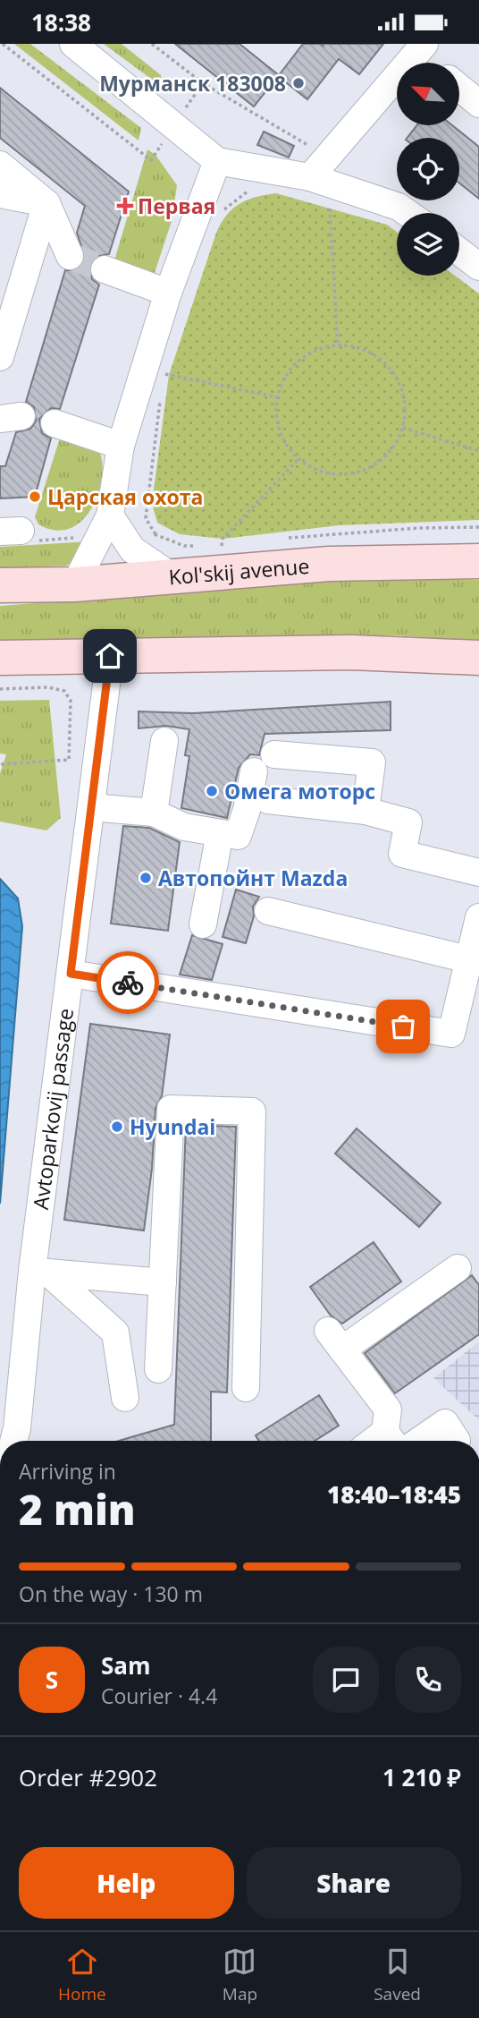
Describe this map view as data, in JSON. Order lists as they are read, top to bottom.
{
  "streets": {
    "main road": ["Kol'skij avenue"],
    "street": ["Avtoparkovij passage"]
  },
  "places": {
    "other": [
      "Мурманск 183008",
      "Царская охота",
      "Омега моторс",
      "Автопойнт Mazda",
      "Hyundai"
    ],
    "health": ["Первая"]
  },
  "north": "top left",
  "page": {
    "status": "18:38",
    "heading": ["2 min", "Arriving in", "18:40–18:45"],
    "panel": [
      "Sam",
      "Courier · 4.4",
      "Order #2902",
      "1 210 ₽"
    ],
    "bar": "On the way · 130 m",
    "round": "S",
    "buttons": ["Help", "Share"],
    "tabs": ["Home", "Map", "Saved"]
  }
}
